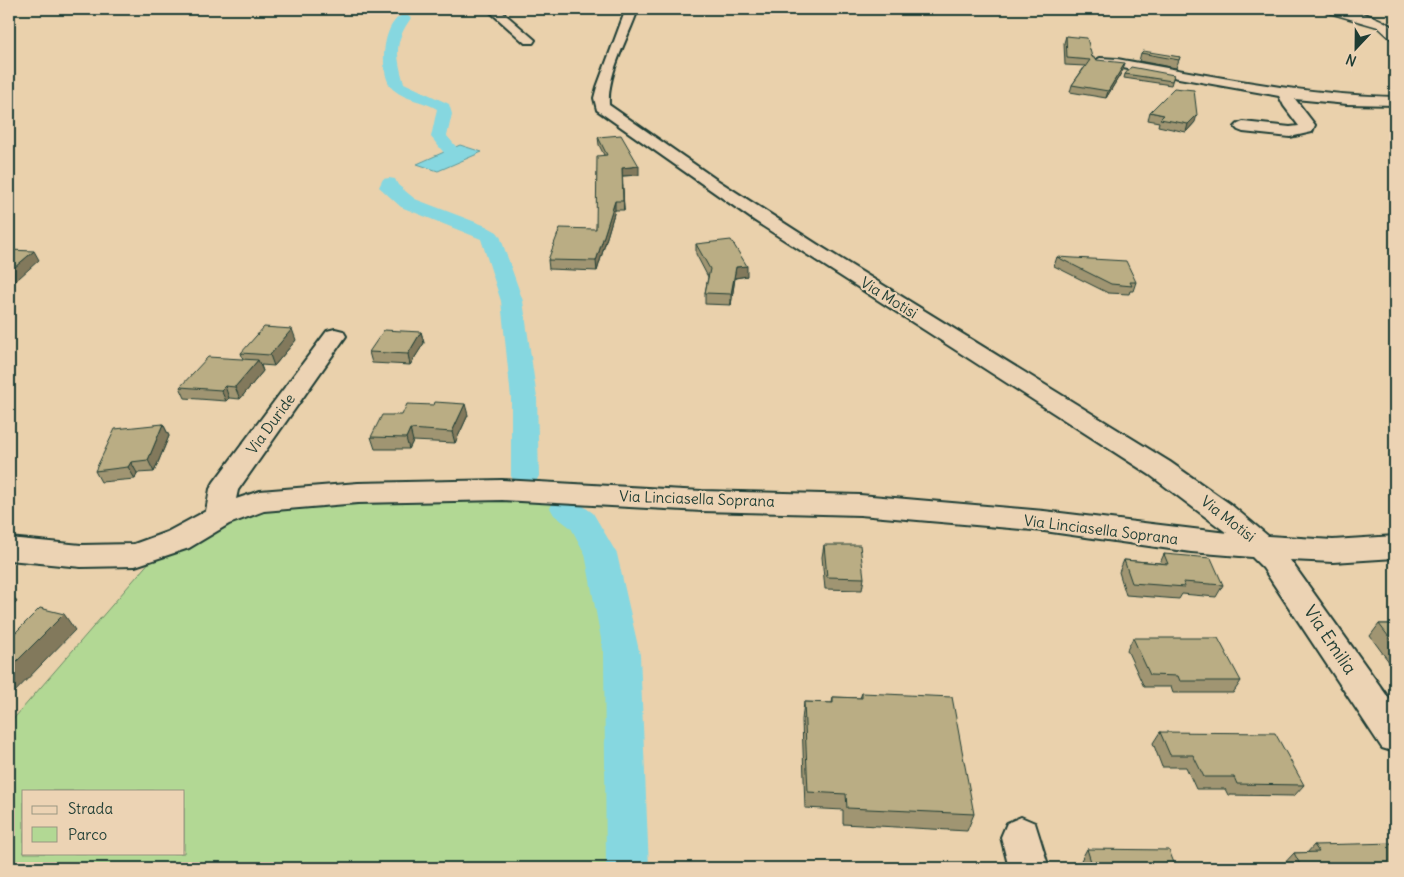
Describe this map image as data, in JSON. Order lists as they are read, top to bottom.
{
  "streets": {
    "street": [
      "Via Motisi",
      "Via Duride",
      "Via Linciasella Soprana",
      "Via Emilia"
    ]
  },
  "crossings": [
    ["Via Motisi", "Via Linciasella Soprana"],
    ["Via Motisi", "Via Emilia"],
    ["Via Duride", "Via Linciasella Soprana"],
    ["Via Linciasella Soprana", "Via Emilia"]
  ],
  "legend": ["Strada", "Parco"],
  "north": "bottom"
}
